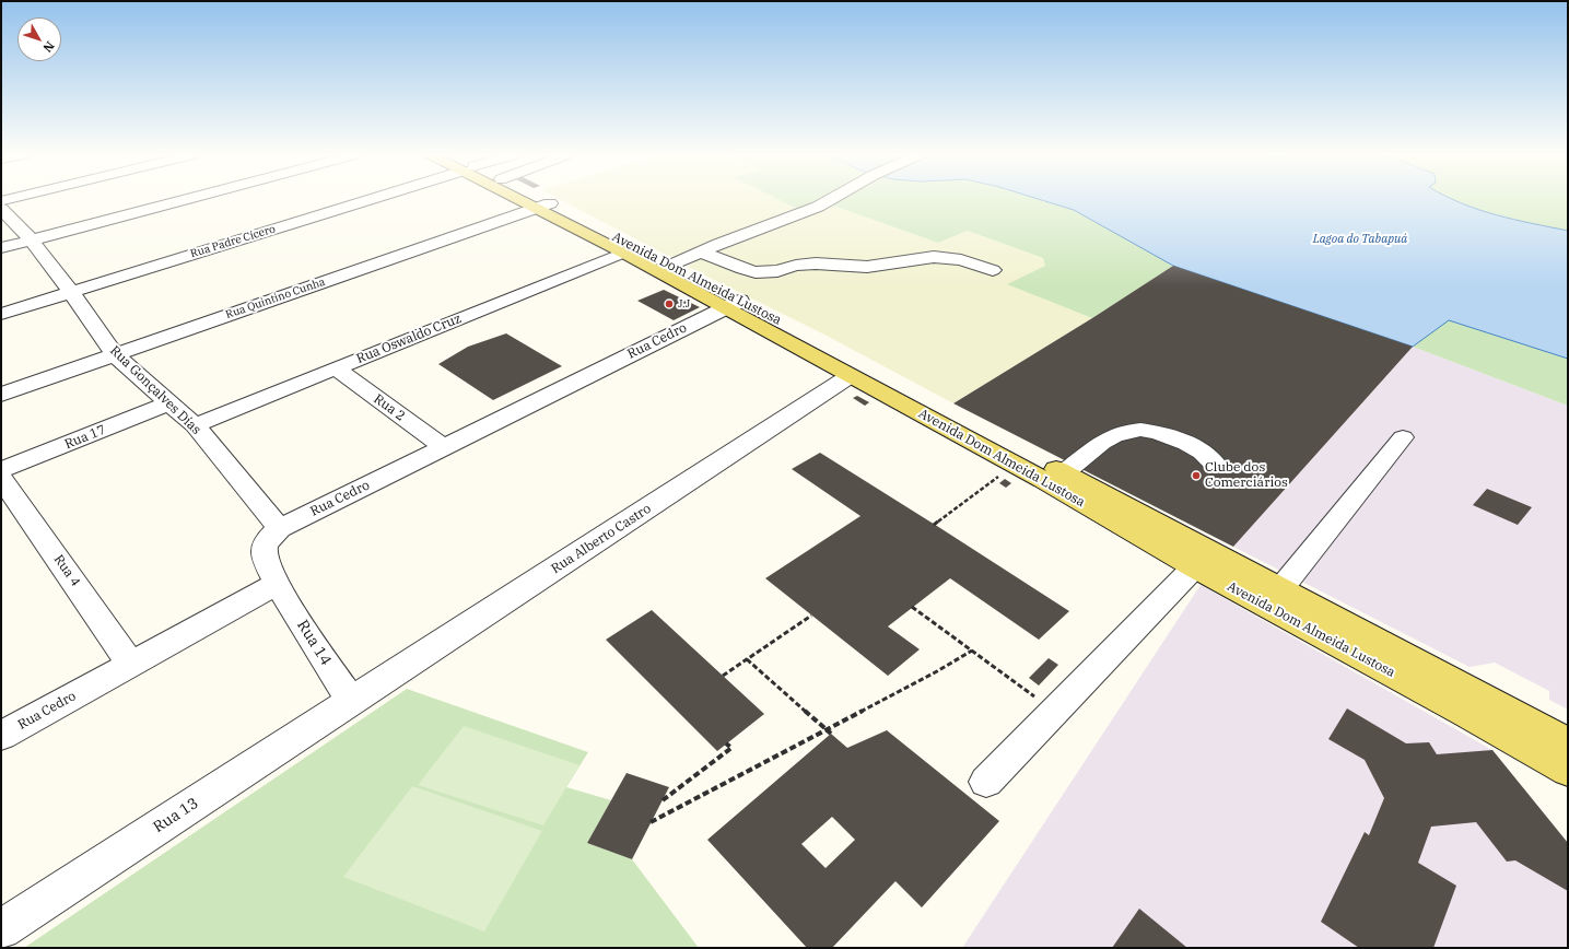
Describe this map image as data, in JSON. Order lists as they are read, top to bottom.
{
  "streets": {
    "main road": ["Avenida Dom Almeida Lustosa"],
    "street": [
      "Rua Padre Cícero",
      "Rua Quintino Cunha",
      "Rua Oswaldo Cruz",
      "Rua Cedro",
      "Rua Gonçalves Días",
      "Rua 2",
      "Rua 17",
      "Rua Alberto Castro",
      "Rua 4",
      "Rua 14",
      "Rua 13"
    ]
  },
  "crossings": [
    ["Rua Padre Cícero", "Rua Gonçalves Días"],
    ["Avenida Dom Almeida Lustosa", "Rua Quintino Cunha"],
    ["Avenida Dom Almeida Lustosa", "Rua Oswaldo Cruz"],
    ["Avenida Dom Almeida Lustosa", "Rua Cedro"],
    ["Avenida Dom Almeida Lustosa", "Rua Alberto Castro"],
    ["Rua Quintino Cunha", "Rua Gonçalves Días"],
    ["Rua Oswaldo Cruz", "Rua Gonçalves Días"],
    ["Rua Oswaldo Cruz", "Rua 2"],
    ["Rua Cedro", "Rua Gonçalves Días"],
    ["Rua Cedro", "Rua 2"],
    ["Rua Cedro", "Rua 4"],
    ["Rua Cedro", "Rua 14"],
    ["Rua Gonçalves Días", "Rua 17"],
    ["Rua Alberto Castro", "Rua 14"],
    ["Rua Alberto Castro", "Rua 13"],
    ["Rua 14", "Rua 13"]
  ],
  "water": ["Lagoa do Tabapuá"],
  "places": ["J.J", "Clube dos Comerciários"],
  "north": "bottom right"
}
